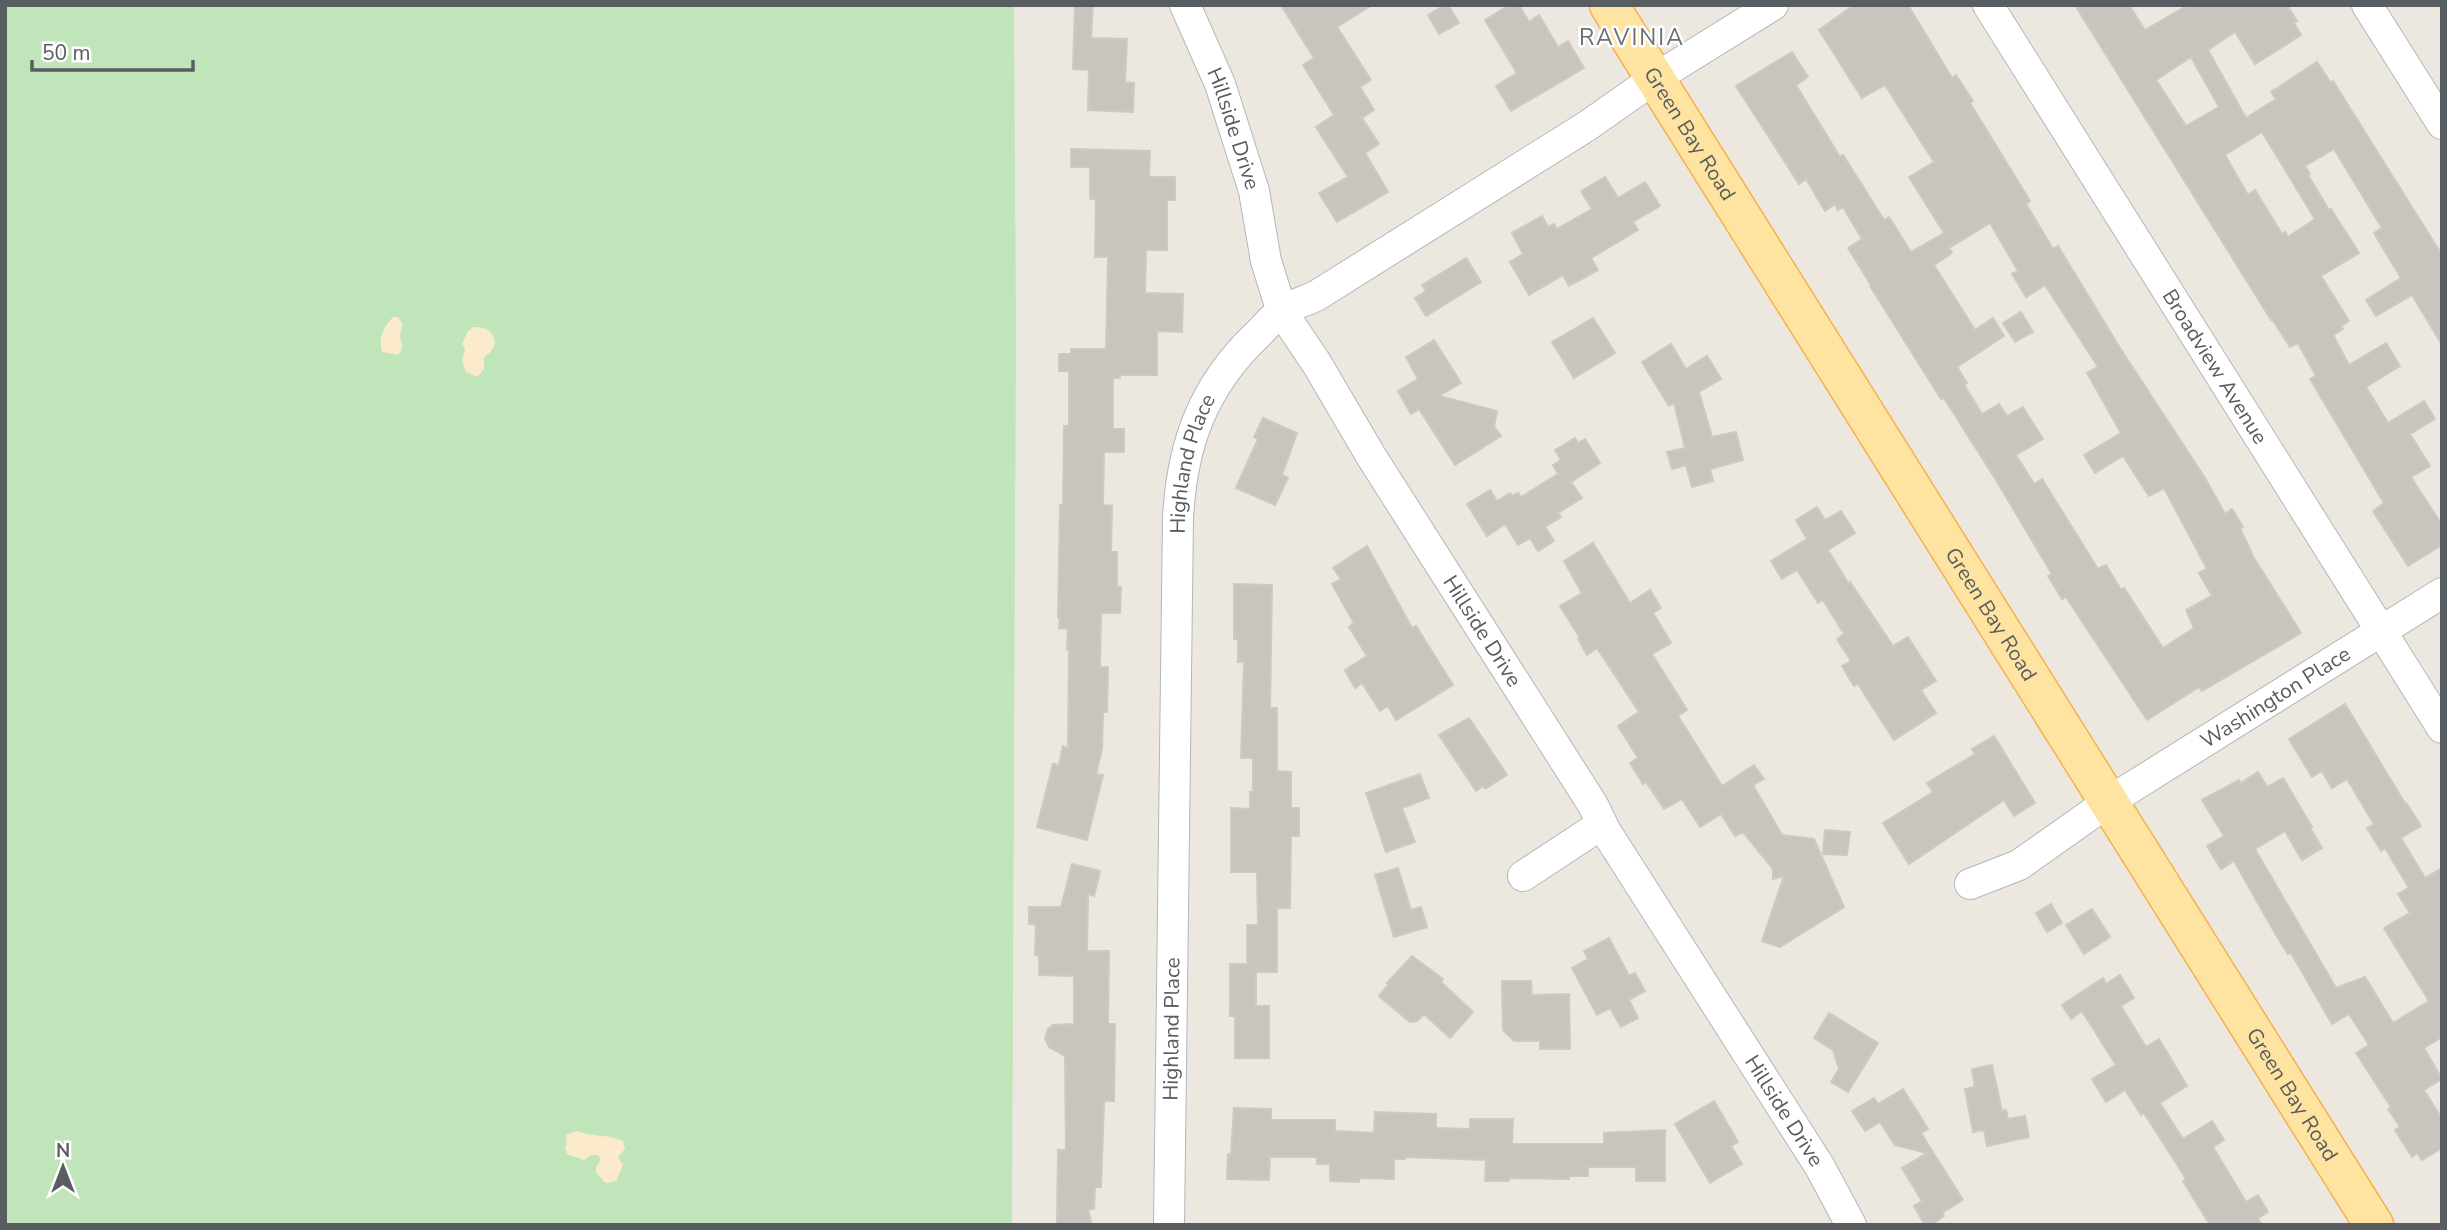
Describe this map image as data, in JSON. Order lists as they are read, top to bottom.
{
  "streets": {
    "main road": ["Green Bay Road"],
    "street": [
      "Hillside Drive",
      "Broadview Avenue",
      "Highland Place",
      "Washington Place"
    ]
  },
  "crossings": [
    ["Hillside Drive", "Highland Place"],
    ["Green Bay Road", "Highland Place"],
    ["Green Bay Road", "Washington Place"],
    ["Broadview Avenue", "Washington Place"]
  ],
  "districts": ["RAVINIA"],
  "scale_bar": "50 m",
  "north": "top"
}
